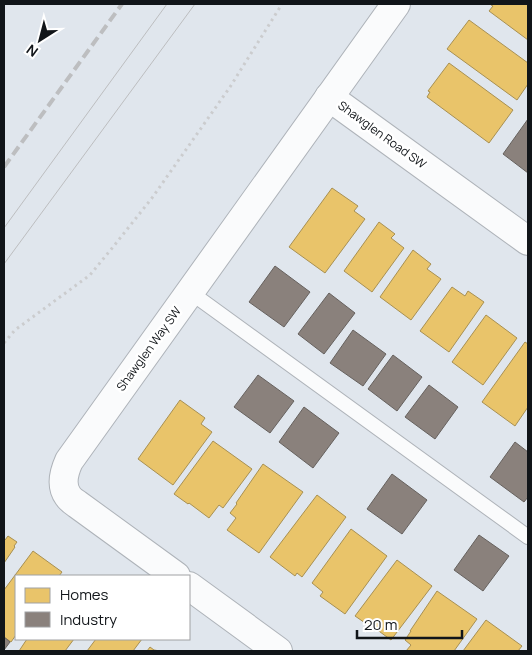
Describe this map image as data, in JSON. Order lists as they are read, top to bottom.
{
  "streets": {
    "street": ["Shawglen Road SW", "Shawglen Way SW"]
  },
  "crossings": [
    ["Shawglen Road SW", "Shawglen Way SW"]
  ],
  "legend": ["Homes", "Industry"],
  "scale_bar": "20 m",
  "north": "bottom left"
}
